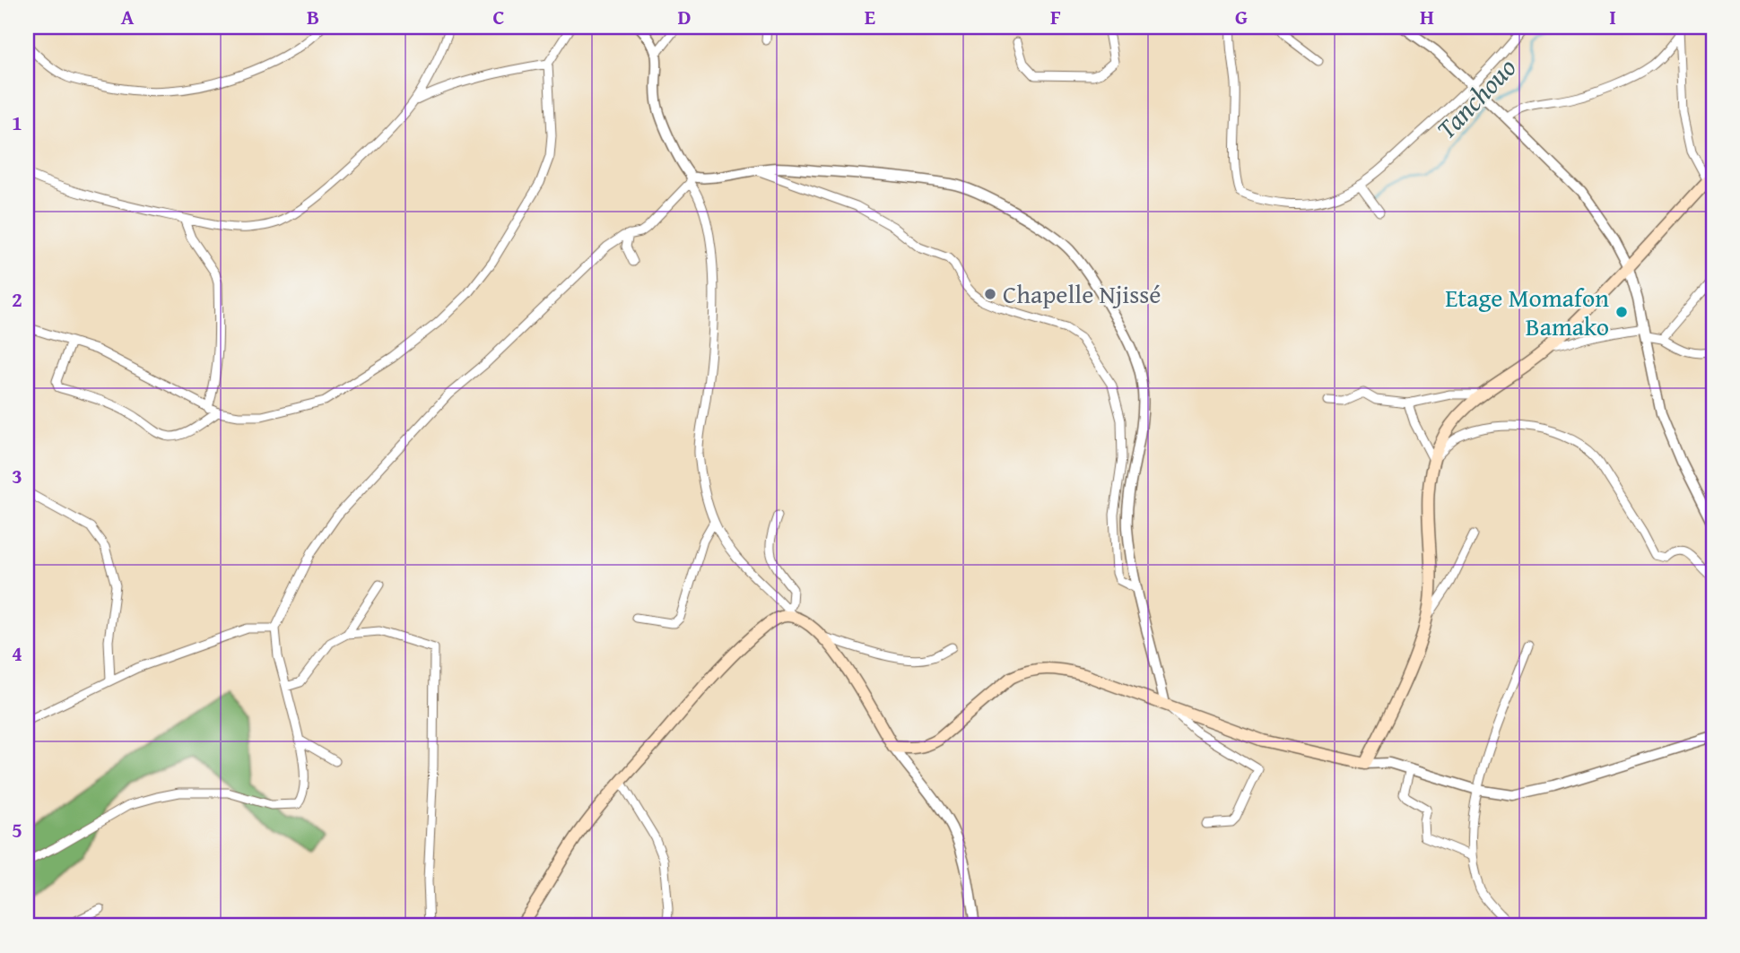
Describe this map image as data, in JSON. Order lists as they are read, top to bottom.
{
  "water": ["Tanchouo"],
  "places": ["Chapelle Njissé", "Etage Momafon Bamako"],
  "grid": {
    "columns": [
      "A",
      "B",
      "C",
      "D",
      "E",
      "F",
      "G",
      "H",
      "I"
    ],
    "rows": [
      "1",
      "2",
      "3",
      "4",
      "5"
    ]
  }
}
